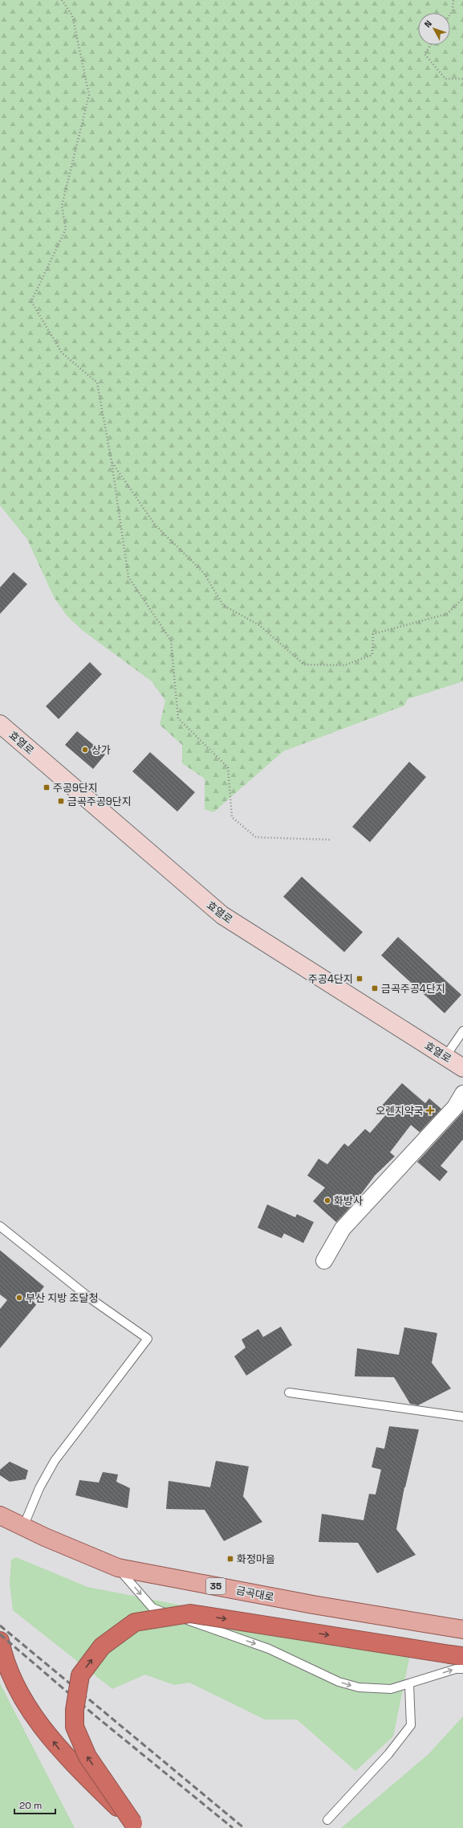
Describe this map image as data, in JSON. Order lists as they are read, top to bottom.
{
  "streets": {
    "main road": ["효열로", "35", "금곡대로"]
  },
  "places": {
    "other": ["상가", "화방사", "부산 지방 조달청"],
    "transit": [
      "주공9단지",
      "금곡주공9단지",
      "주공4단지",
      "금곡주공4단지",
      "화정마을"
    ],
    "health": ["오렌지약국"]
  },
  "scale_bar": "20 m",
  "north": "top left"
}
